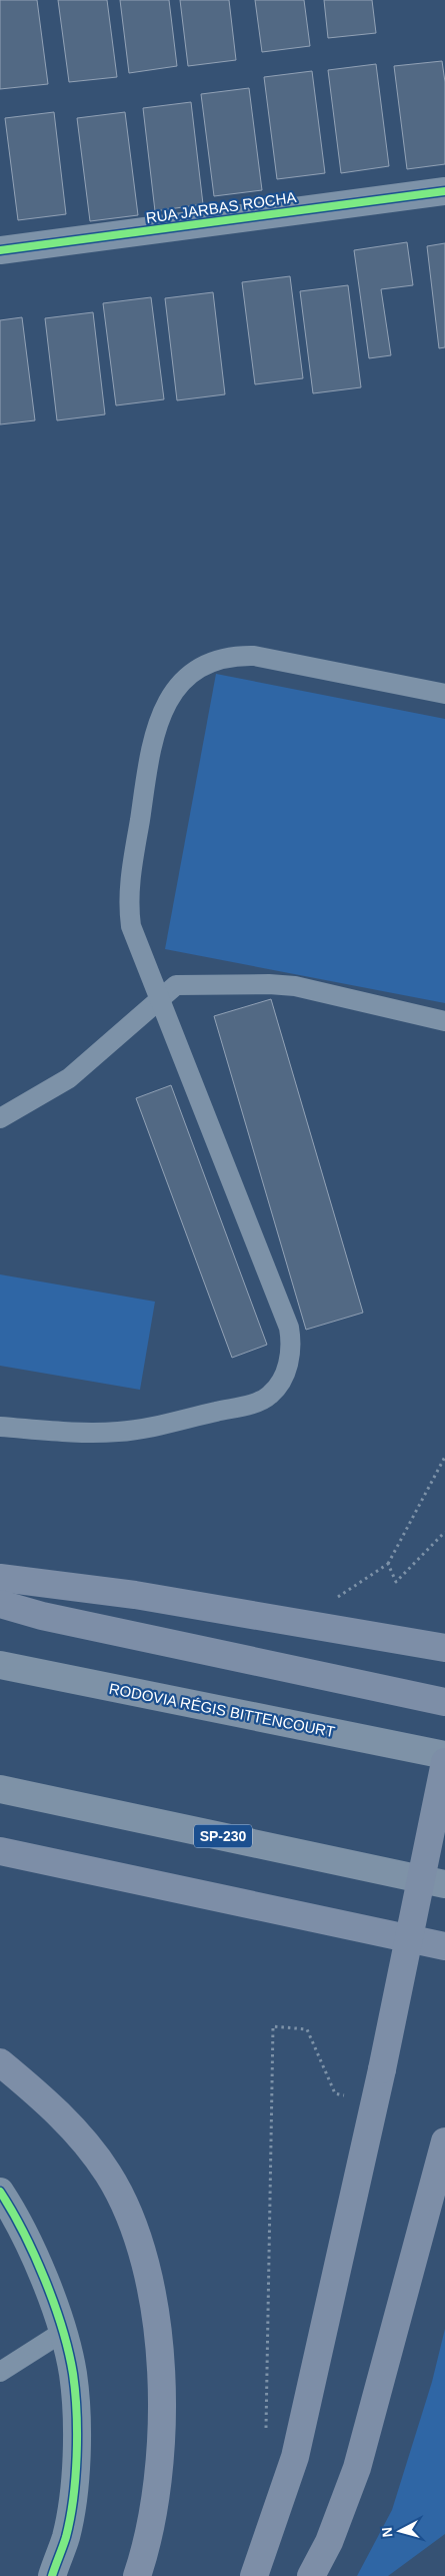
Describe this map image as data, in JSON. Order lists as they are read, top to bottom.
{
  "streets": {
    "highway": ["RODOVIA RÉGIS BITTENCOURT", "SP-230"],
    "street": ["RUA JARBAS ROCHA"]
  },
  "north": "left"
}
